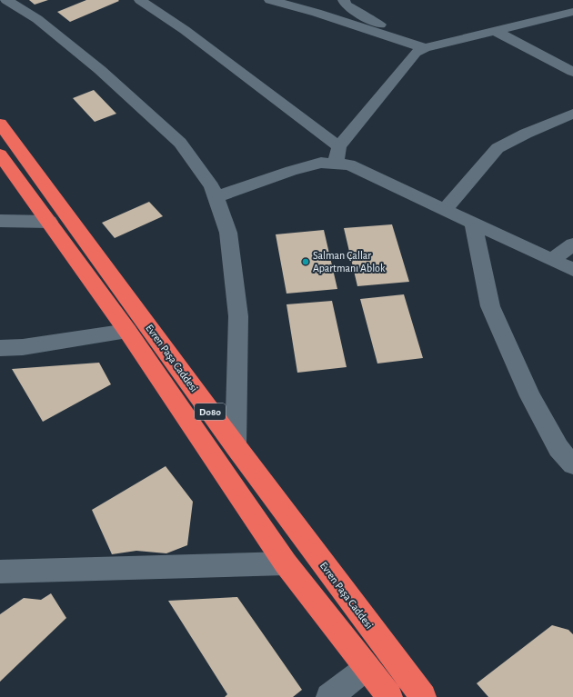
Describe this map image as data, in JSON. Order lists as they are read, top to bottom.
{
  "streets": {
    "highway": ["Evren Paşa Caddesi", "D080"]
  },
  "places": ["Salman Çallar Apartmanı Ablok"]
}
